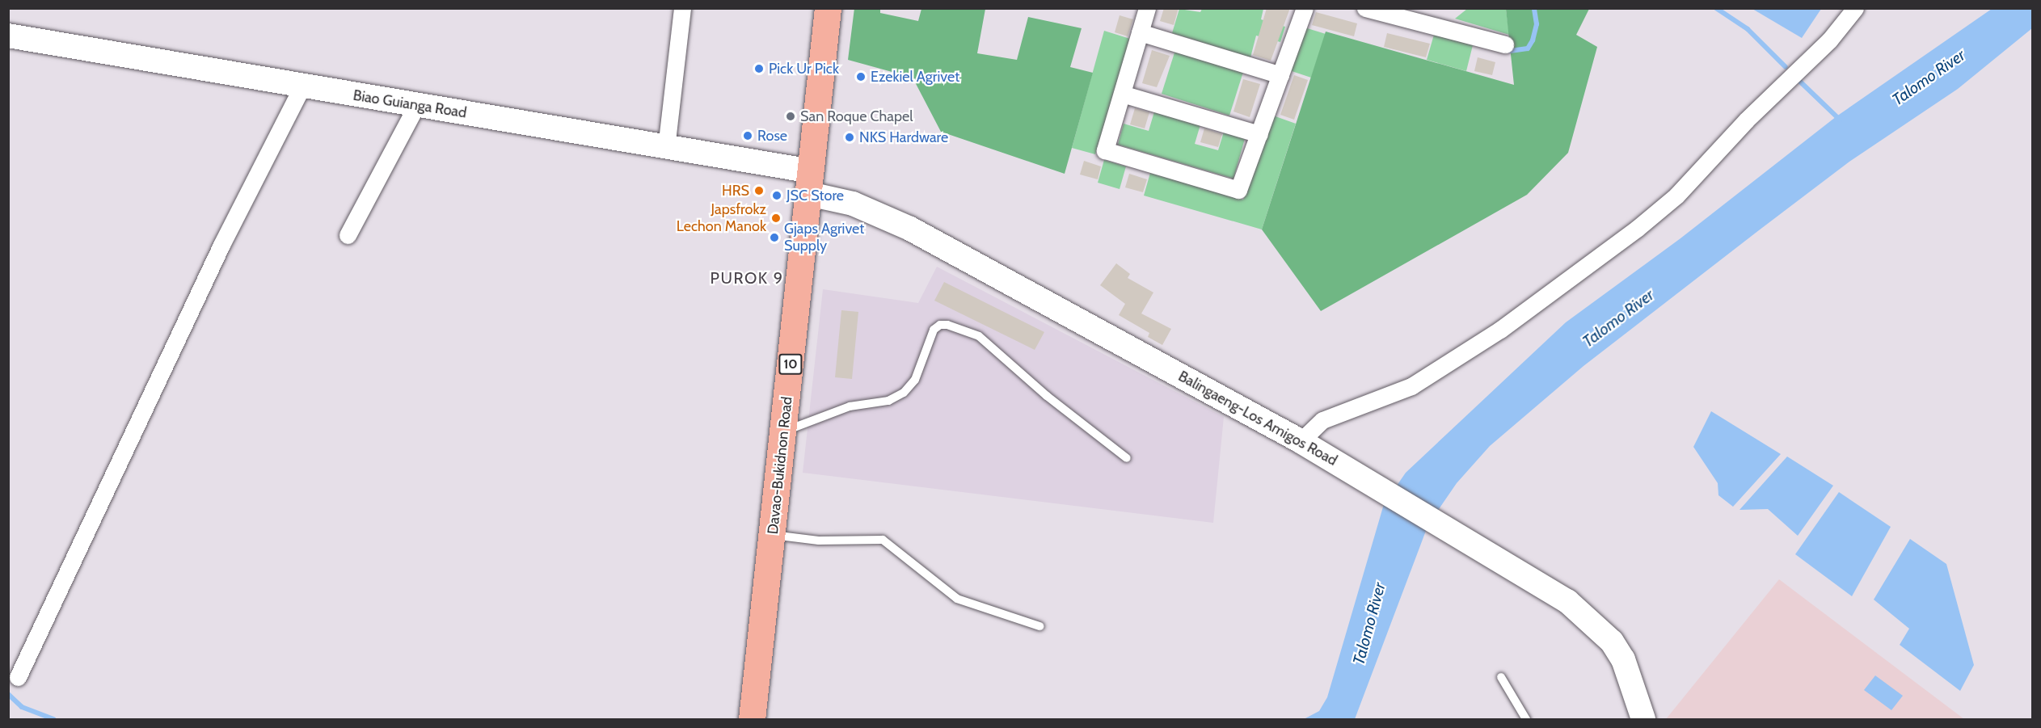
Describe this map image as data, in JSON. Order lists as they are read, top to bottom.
{
  "streets": {
    "highway": ["10", "Davao-Bukidnon Road"],
    "street": ["Biao Guianga Road", "Balingaeng-Los Amigos Road"]
  },
  "crossings": [
    ["Biao Guianga Road", "Balingaeng-Los Amigos Road"],
    ["Biao Guianga Road", "Davao-Bukidnon Road"],
    ["Balingaeng-Los Amigos Road", "Davao-Bukidnon Road"]
  ],
  "districts": ["PUROK 9"],
  "water": ["Talomo River"],
  "places": [
    "Pick Ur Pick",
    "Ezekiel Agrivet",
    "San Roque Chapel",
    "Rose",
    "NKS Hardware",
    "HRS",
    "JSC Store",
    "Japsfrokz Lechon Manok",
    "Gjaps Agrivet Supply"
  ]
}
